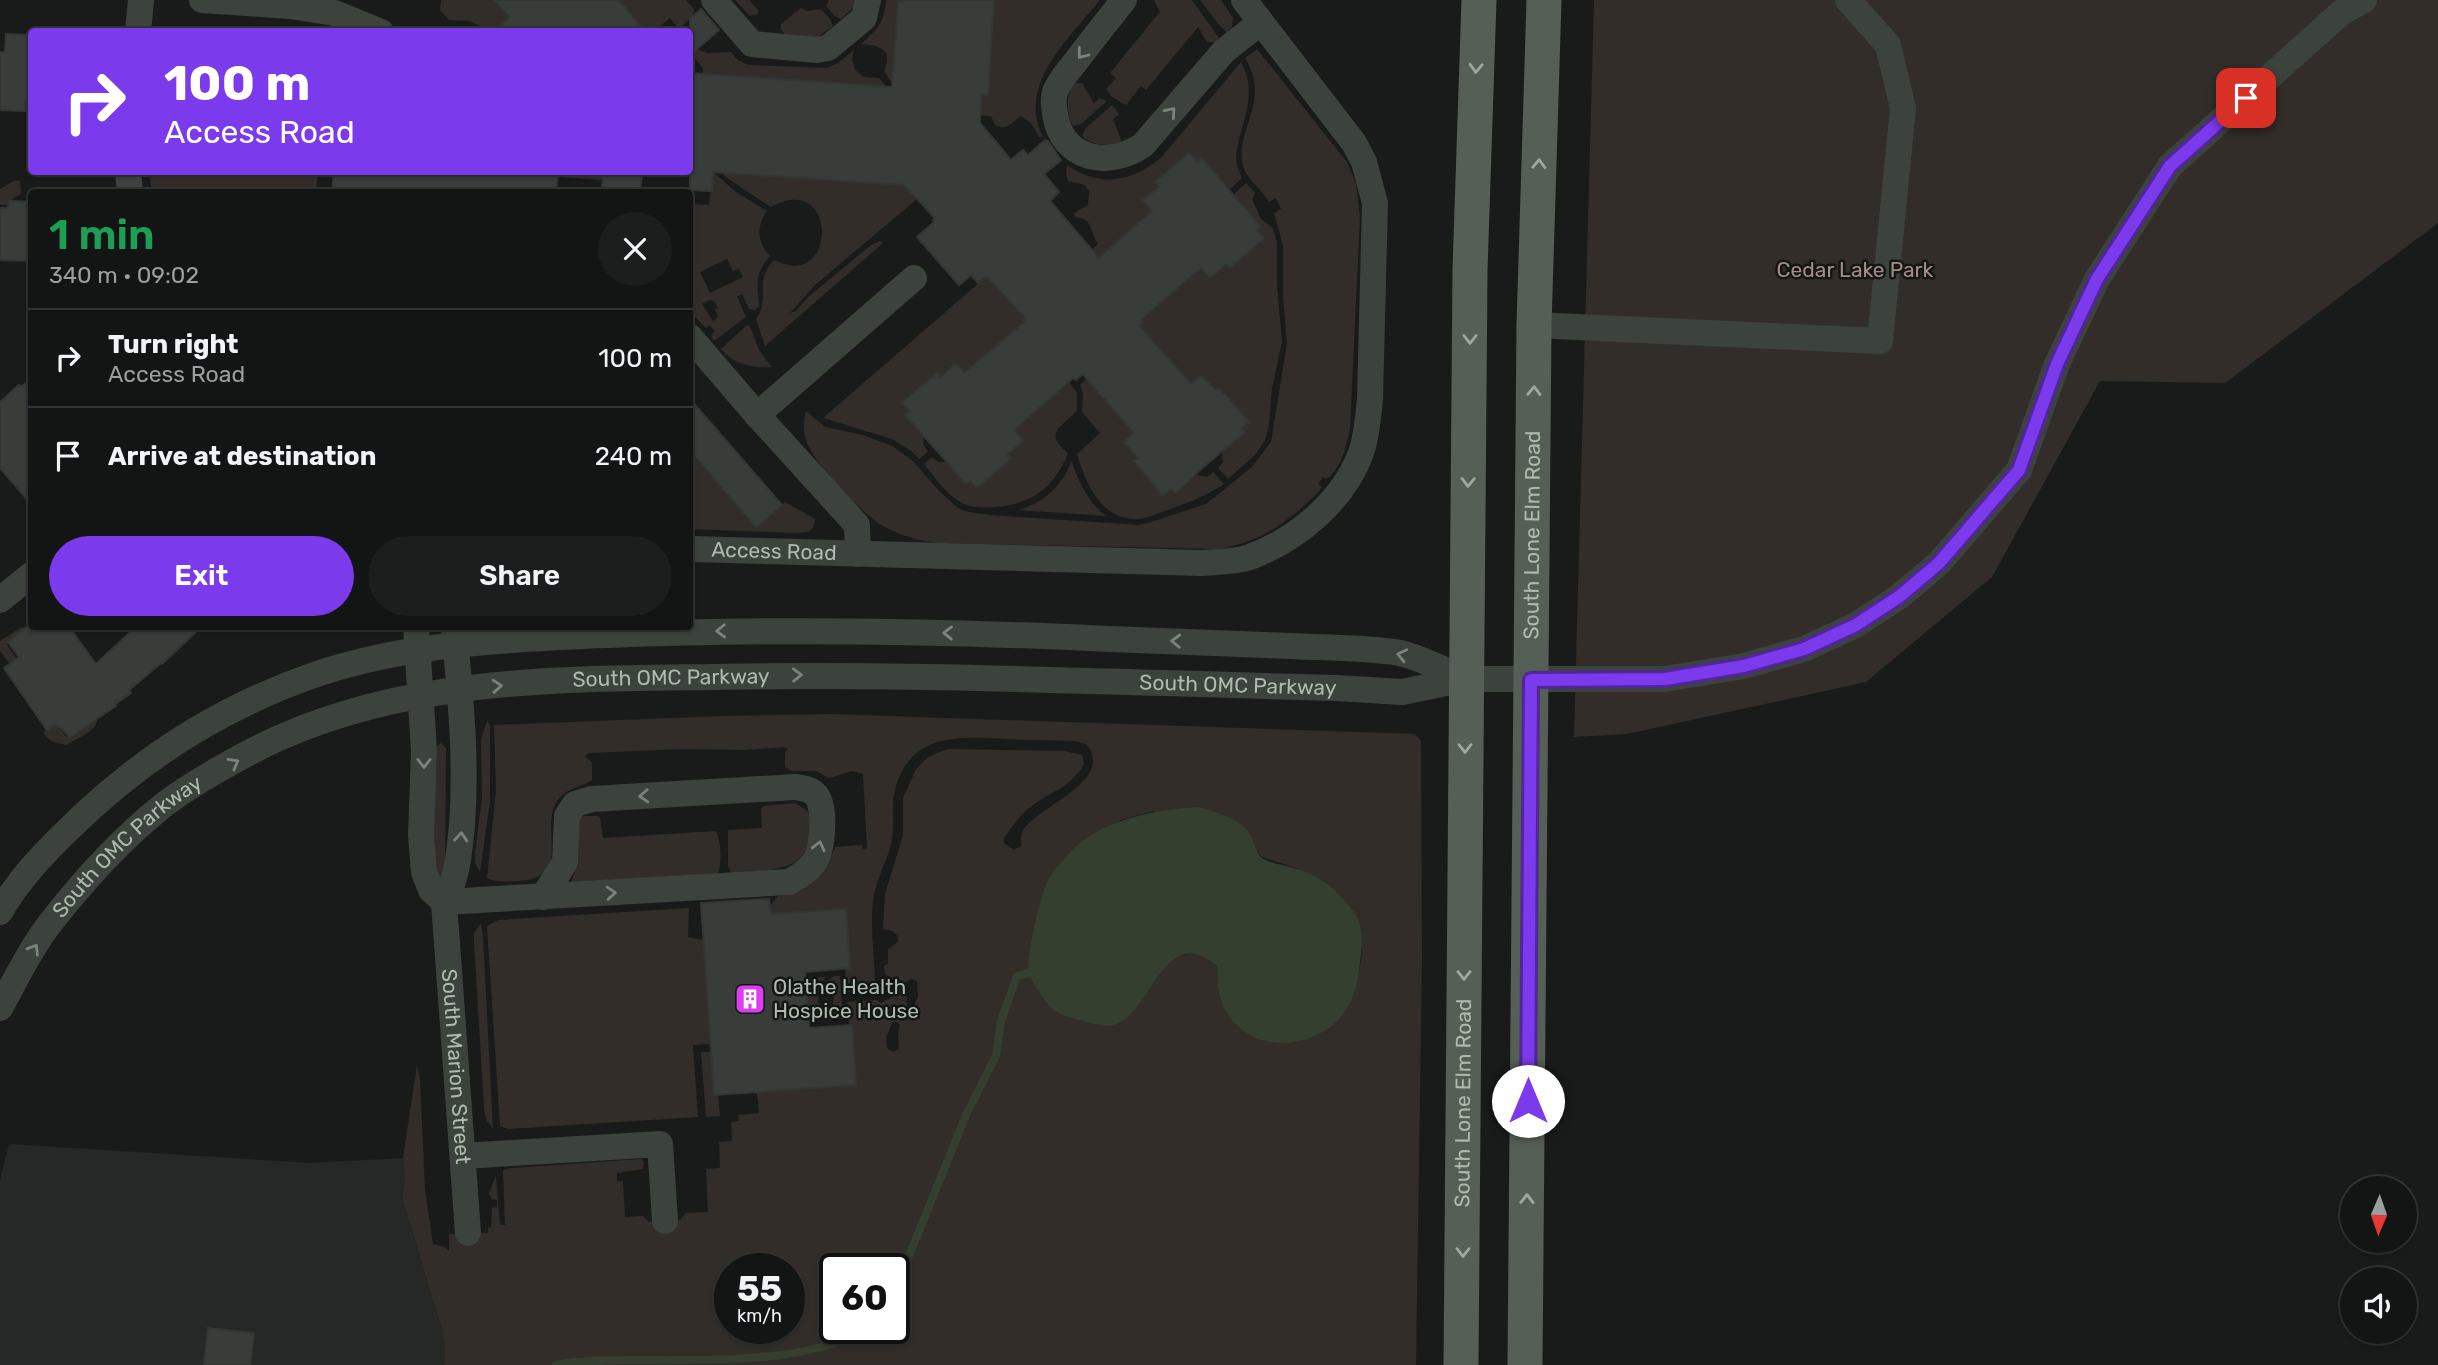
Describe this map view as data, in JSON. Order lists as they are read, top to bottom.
{
  "streets": {
    "main road": ["South Lone Elm Road"],
    "street": ["Access Road", "South OMC Parkway", "South Marion Street"]
  },
  "crossings": [
    ["South Lone Elm Road", "South OMC Parkway"],
    ["South OMC Parkway", "South Marion Street"]
  ],
  "parks": ["Cedar Lake Park"],
  "places": {
    "building": ["Olathe Health Hospice House"]
  },
  "north": "bottom",
  "page": {
    "turn": ["100 m", "Access Road"],
    "heading": ["1 min", "340 m · 09:02"],
    "list": [
      {
        "name": "Turn right",
        "note": "Access Road",
        "value": "100 m"
      },
      {
        "name": "Arrive at destination",
        "value": "240 m"
      }
    ],
    "buttons": ["Exit", "Share"],
    "speed": "55 km/h",
    "limit": "60"
  }
}
